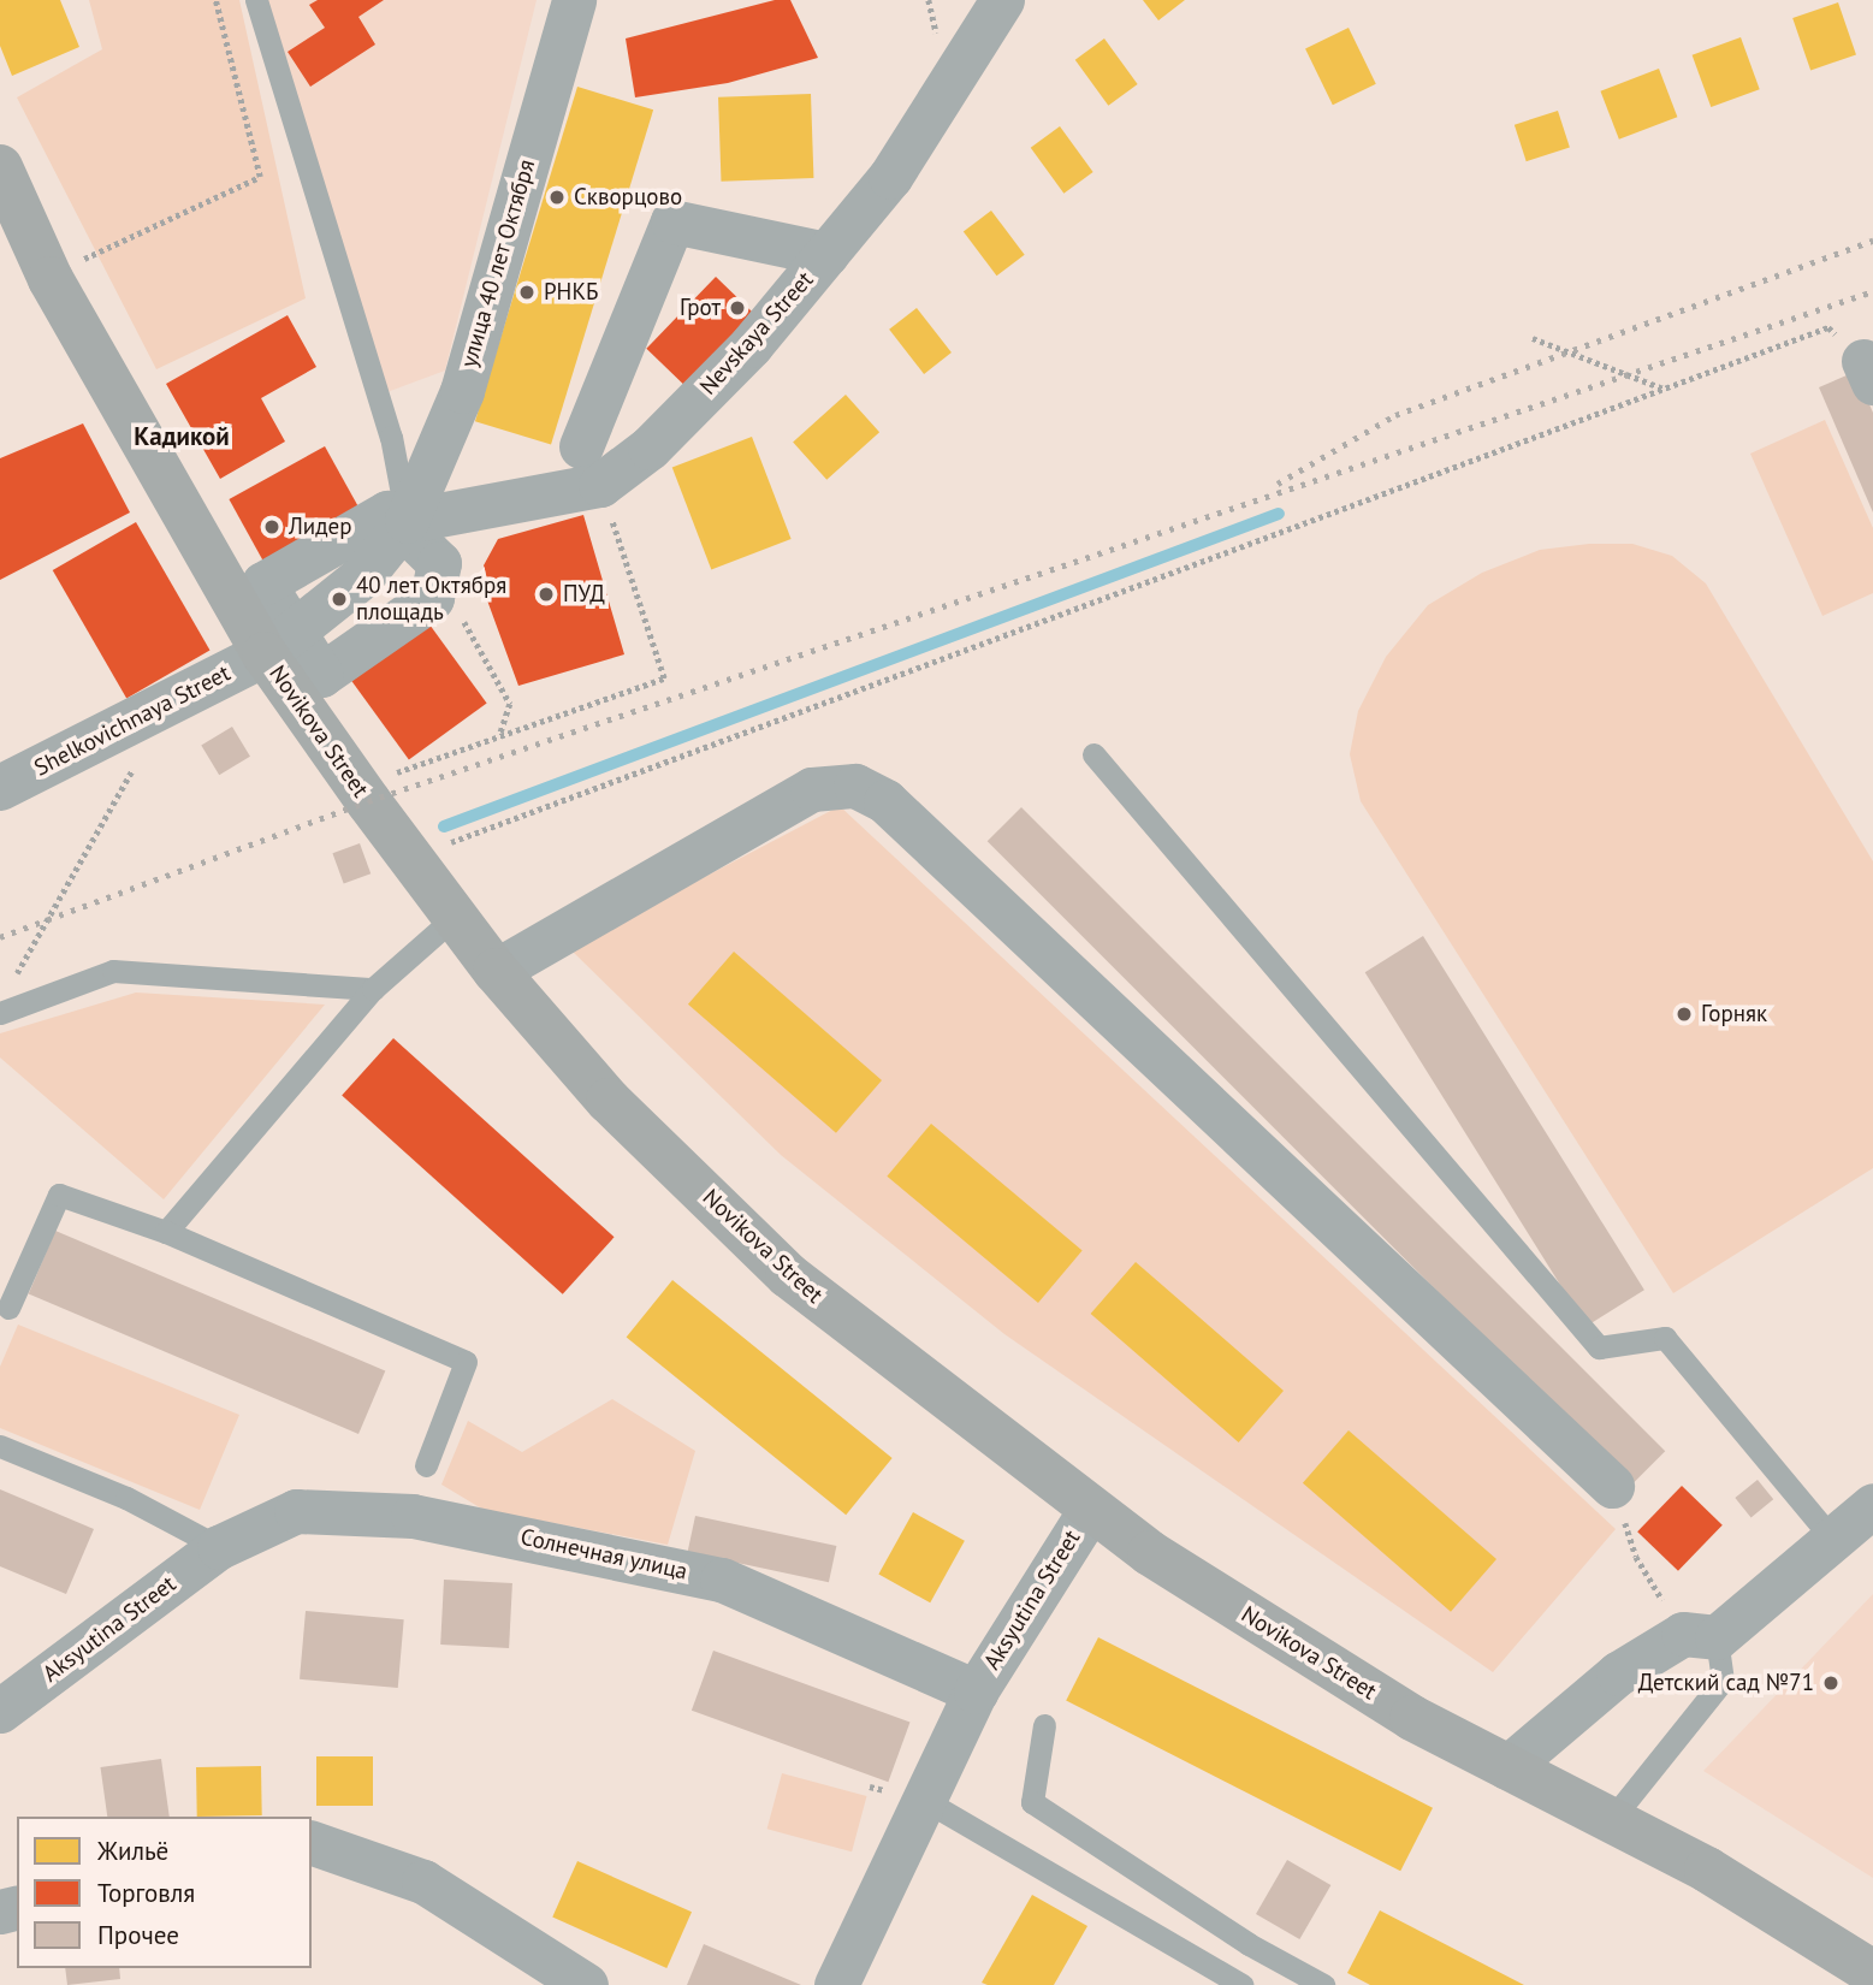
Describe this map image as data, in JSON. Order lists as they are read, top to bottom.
{
  "streets": {
    "main road": ["Novikova Street"],
    "street": [
      "улица 40 лет Октября",
      "Nevskaya Street",
      "Shelkovichnaya Street",
      "Солнечная улица",
      "Aksyutina Street"
    ]
  },
  "crossings": [
    ["улица 40 лет Октября", "Nevskaya Street"],
    ["Shelkovichnaya Street", "Novikova Street"],
    ["Novikova Street", "Aksyutina Street"],
    ["Солнечная улица", "Aksyutina Street"]
  ],
  "districts": ["Кадикой"],
  "places": [
    "Скворцово",
    "РНКБ",
    "Грот",
    "Лидер",
    "ПУД",
    "40 лет Октября площадь",
    "Горняк",
    "Детский сад №71"
  ],
  "legend": ["Жильё", "Торговля", "Прочее"]
}
